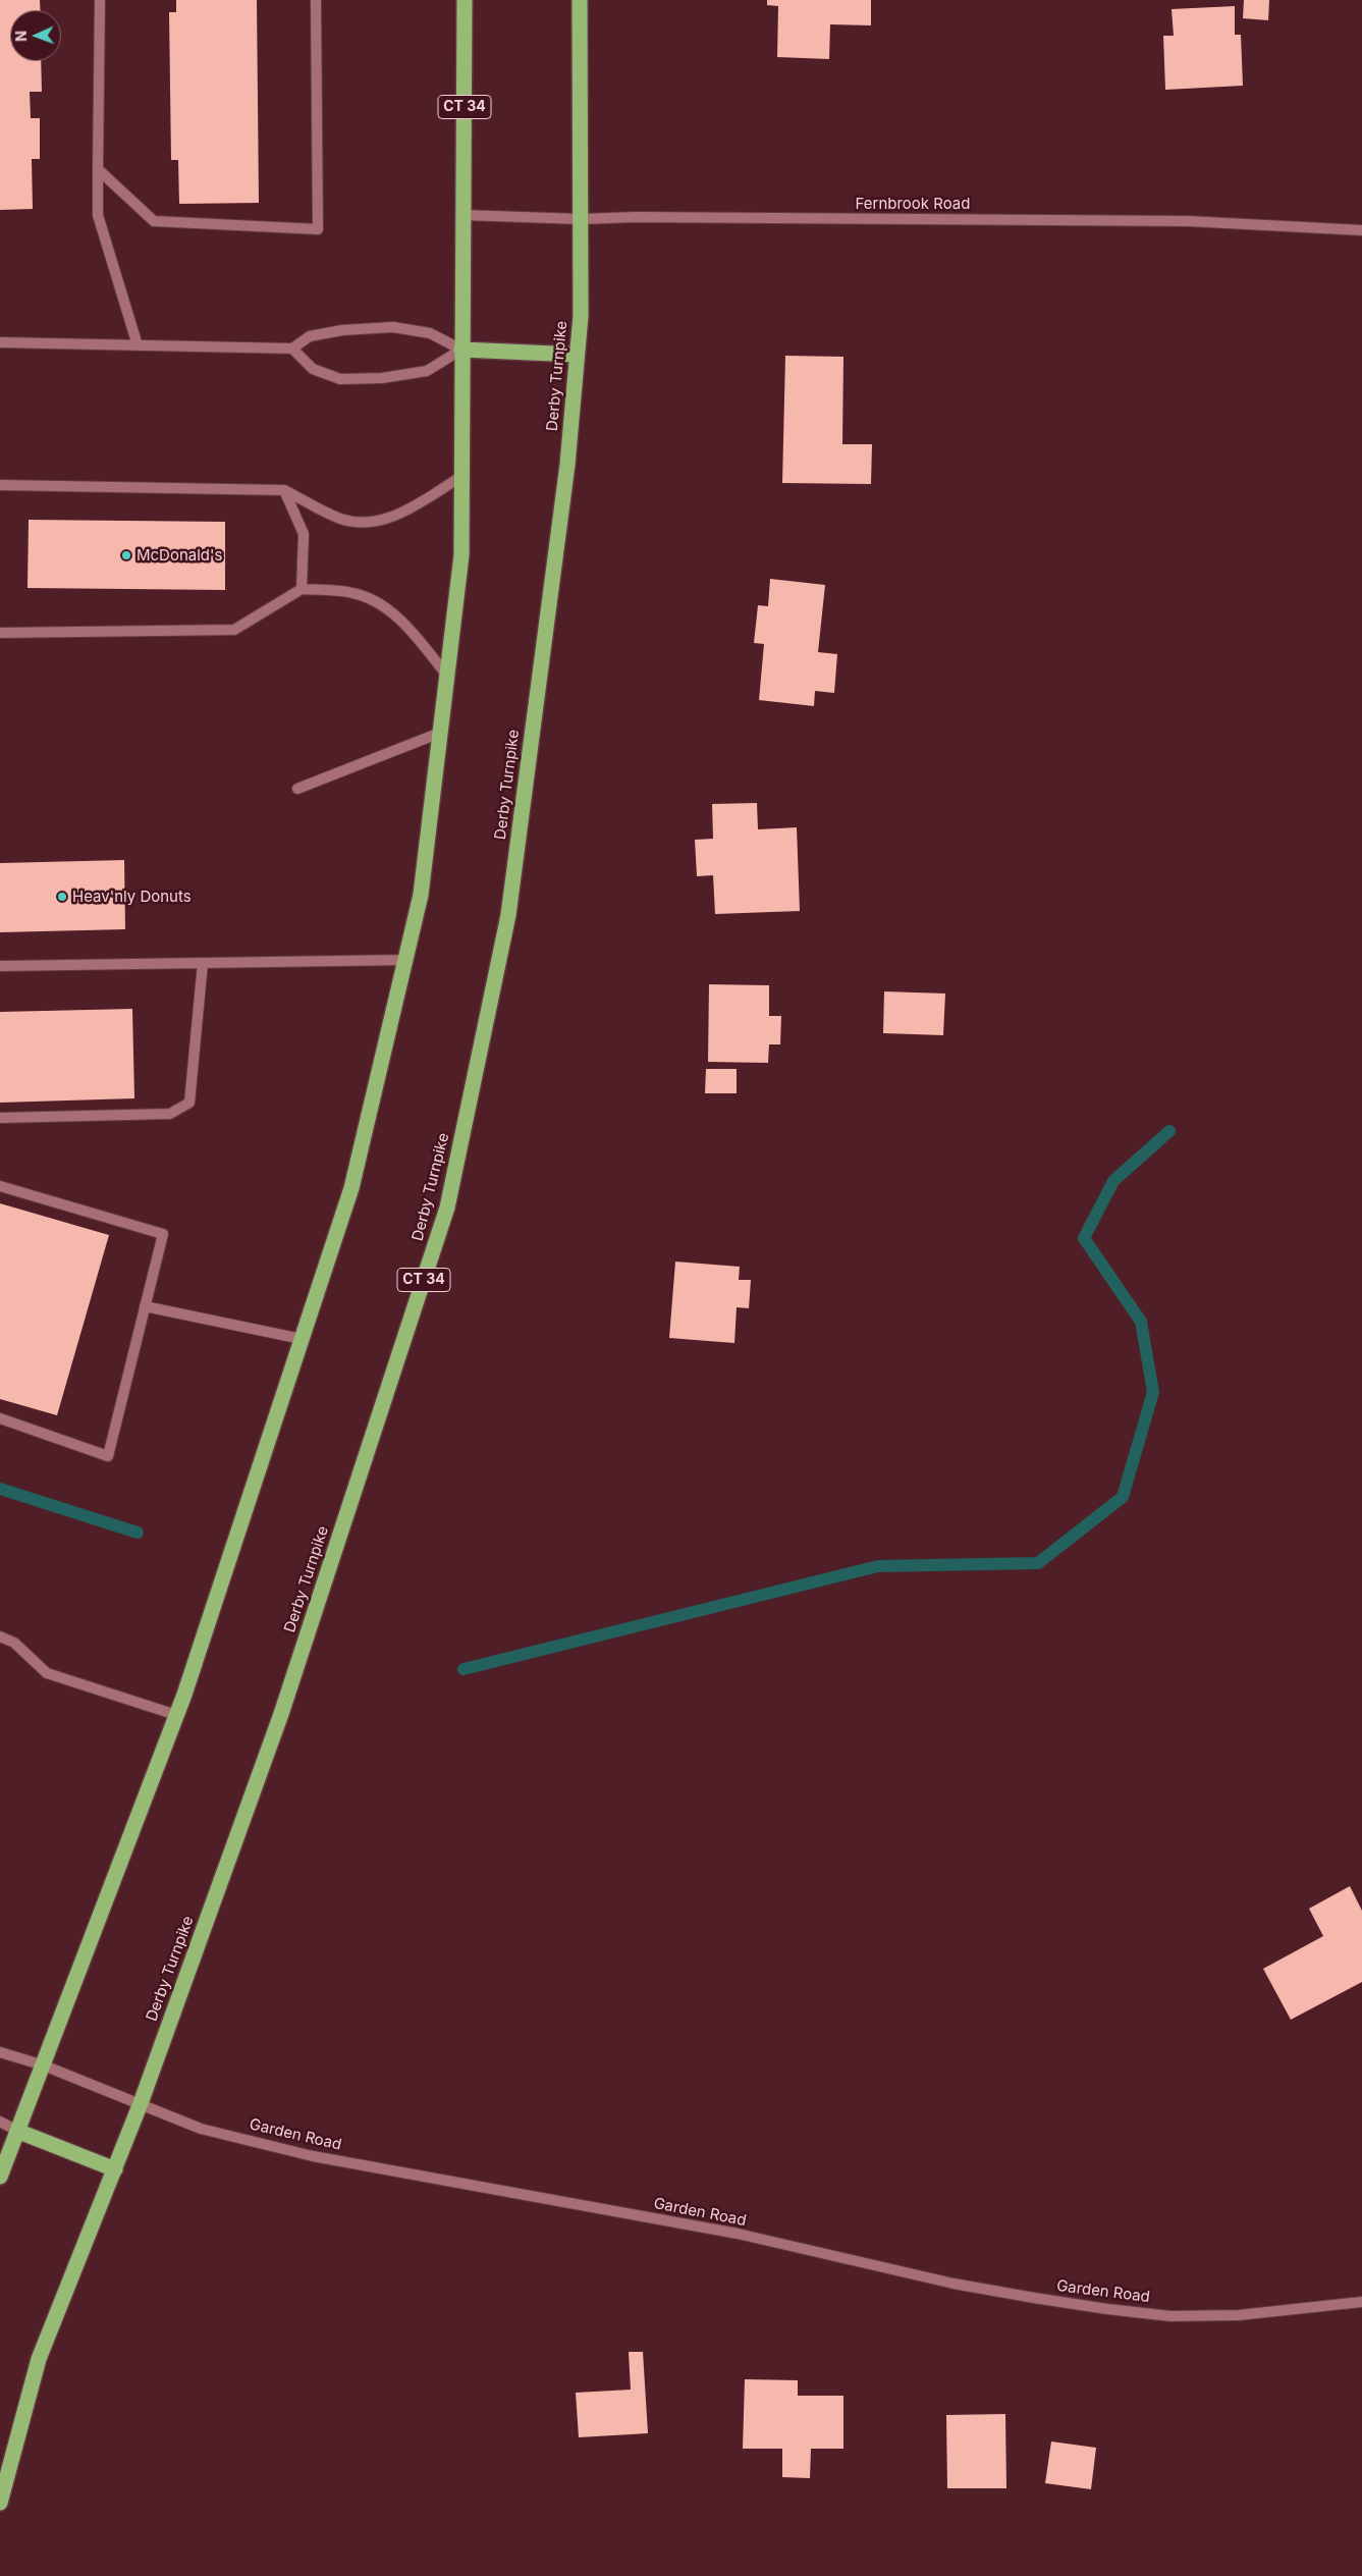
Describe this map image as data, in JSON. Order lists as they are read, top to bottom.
{
  "streets": {
    "highway": ["CT 34", "Derby Turnpike"],
    "street": ["Fernbrook Road", "Garden Road"]
  },
  "crossings": [
    ["CT 34", "Fernbrook Road"],
    ["CT 34", "Garden Road"],
    ["Fernbrook Road", "Derby Turnpike"],
    ["Derby Turnpike", "Garden Road"]
  ],
  "places": ["McDonald's", "Heav'nly Donuts"],
  "north": "left"
}
